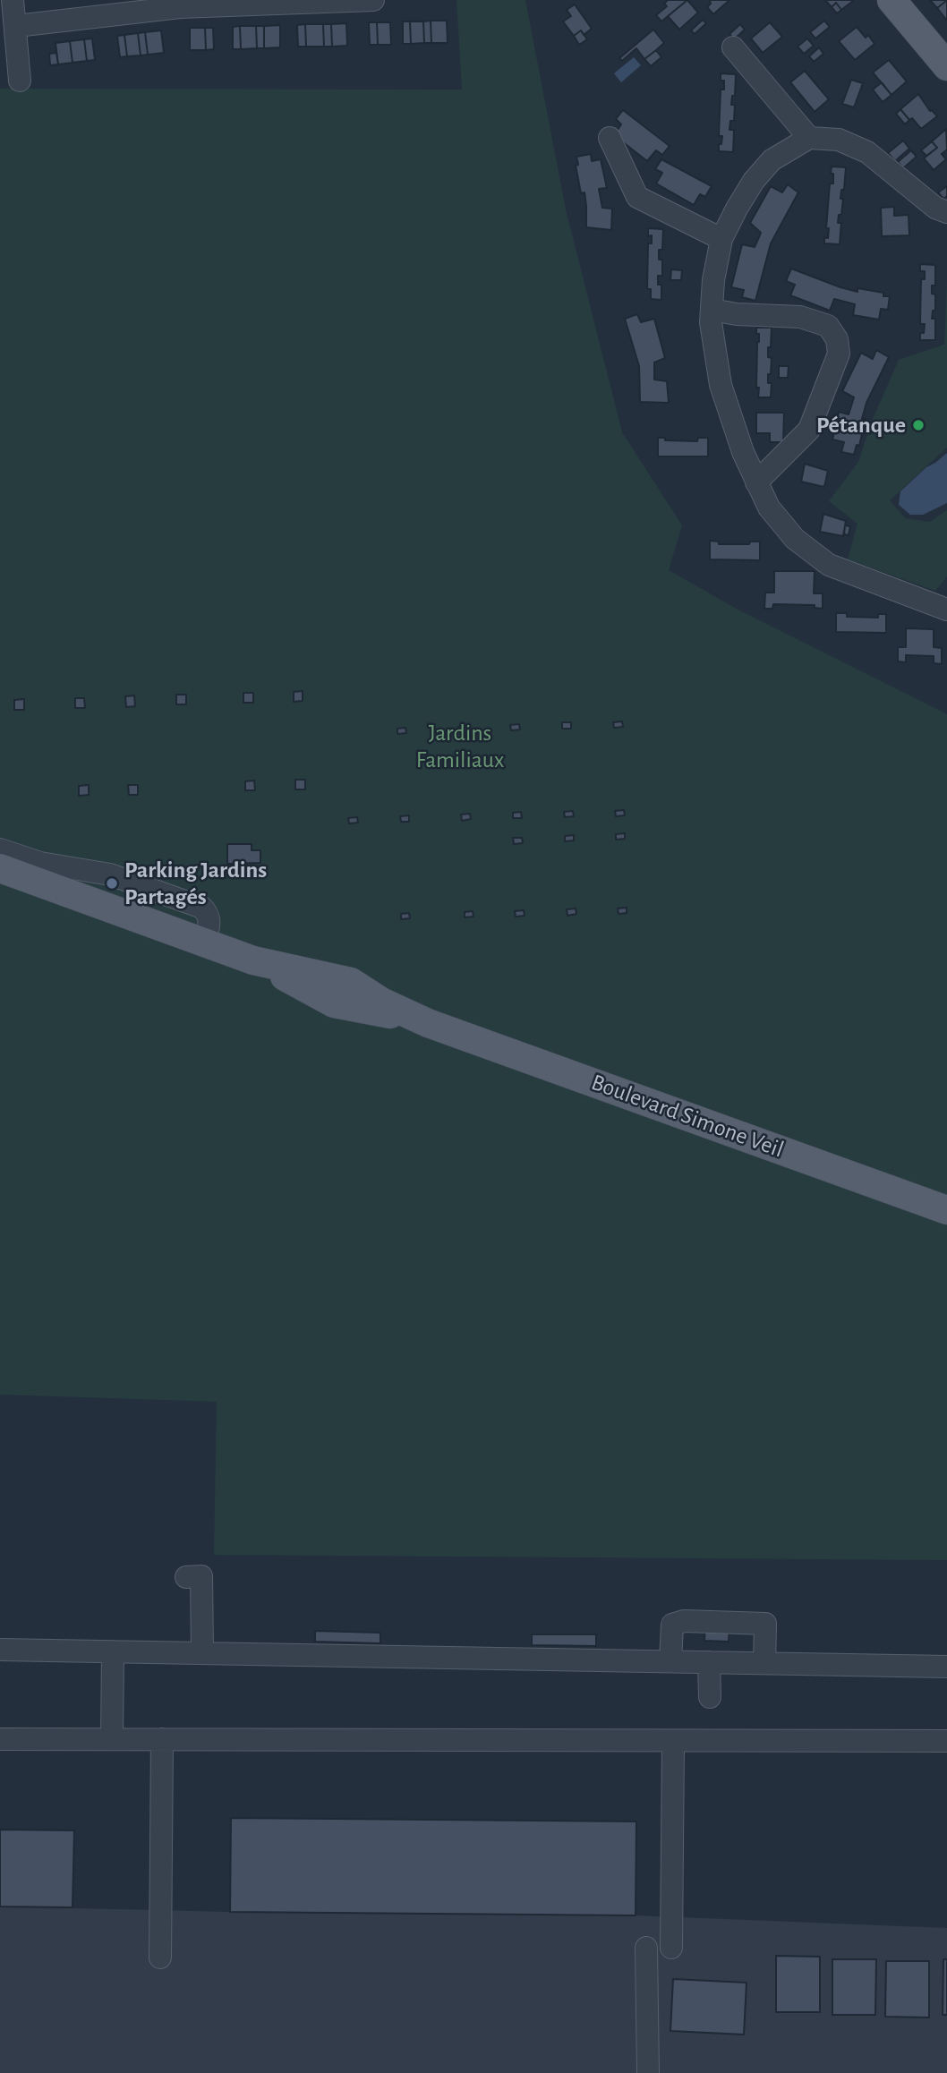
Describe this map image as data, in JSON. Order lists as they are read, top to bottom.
{
  "streets": {
    "main road": ["Boulevard Simone Veil"]
  },
  "parks": ["Jardins Familiaux"],
  "places": ["Pétanque", "Parking Jardins Partagés"]
}
